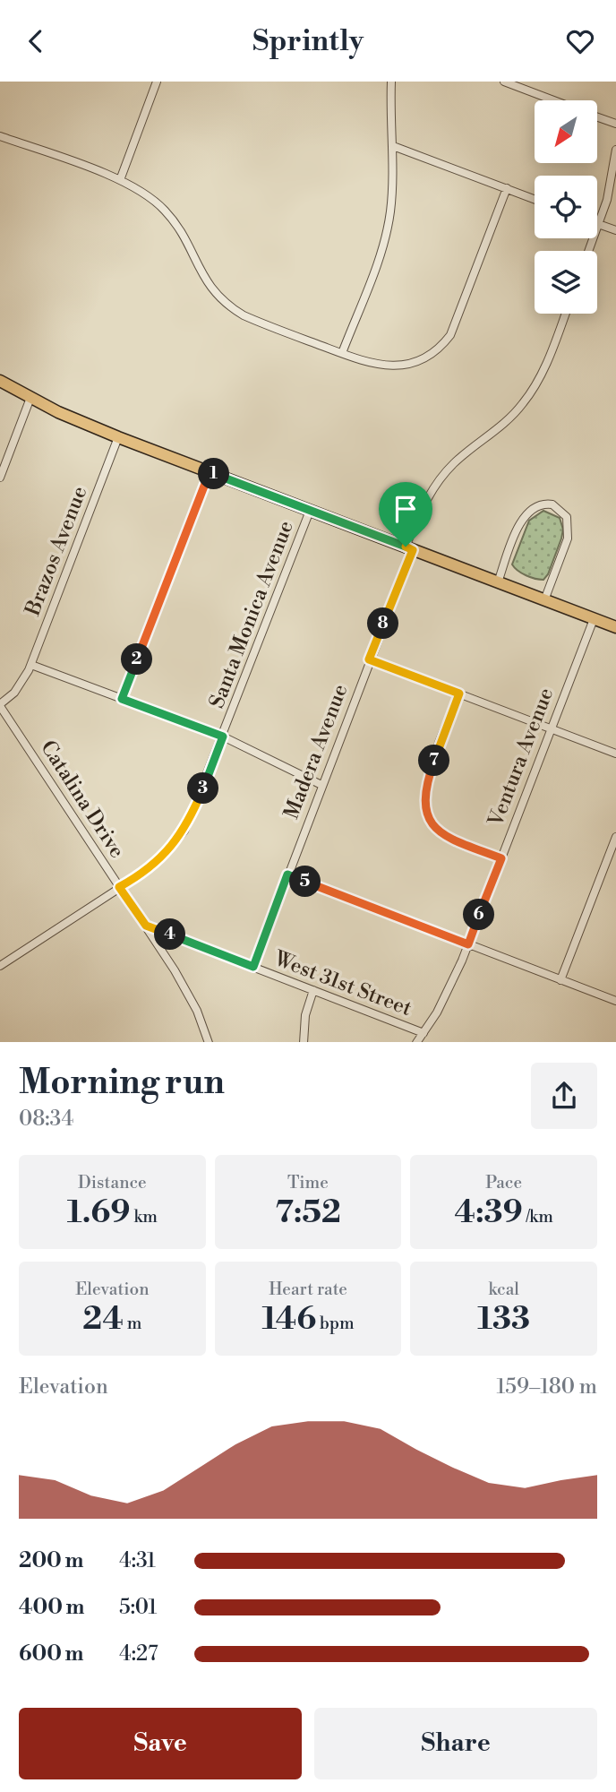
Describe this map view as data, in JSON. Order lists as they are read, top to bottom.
{
  "streets": {
    "street": [
      "Brazos Avenue",
      "Santa Monica Avenue",
      "Madera Avenue",
      "Ventura Avenue",
      "Catalina Drive",
      "West 31st Street"
    ]
  },
  "crossings": [
    ["Brazos Avenue", "Catalina Drive"],
    ["Santa Monica Avenue", "Catalina Drive"],
    ["Madera Avenue", "West 31st Street"],
    ["Ventura Avenue", "West 31st Street"],
    ["Catalina Drive", "West 31st Street"]
  ],
  "north": "bottom left",
  "page": {
    "header": "Sprintly",
    "pins": [
      "1",
      "8",
      "2",
      "7",
      "3",
      "5",
      "6",
      "4"
    ],
    "heading": ["Morning run", "08:34"],
    "stats": [
      ["Distance", "1.69 km"],
      ["Time", "7:52"],
      ["Pace", "4:39 /km"],
      ["Elevation", "24 m"],
      ["Heart rate", "146 bpm"],
      ["kcal", "133"]
    ],
    "chart": ["Elevation", "159–180 m"],
    "list": [
      {
        "name": "200 m",
        "note": "4:31"
      },
      {
        "name": "400 m",
        "note": "5:01"
      },
      {
        "name": "600 m",
        "note": "4:27"
      }
    ],
    "buttons": ["Save", "Share"]
  }
}
